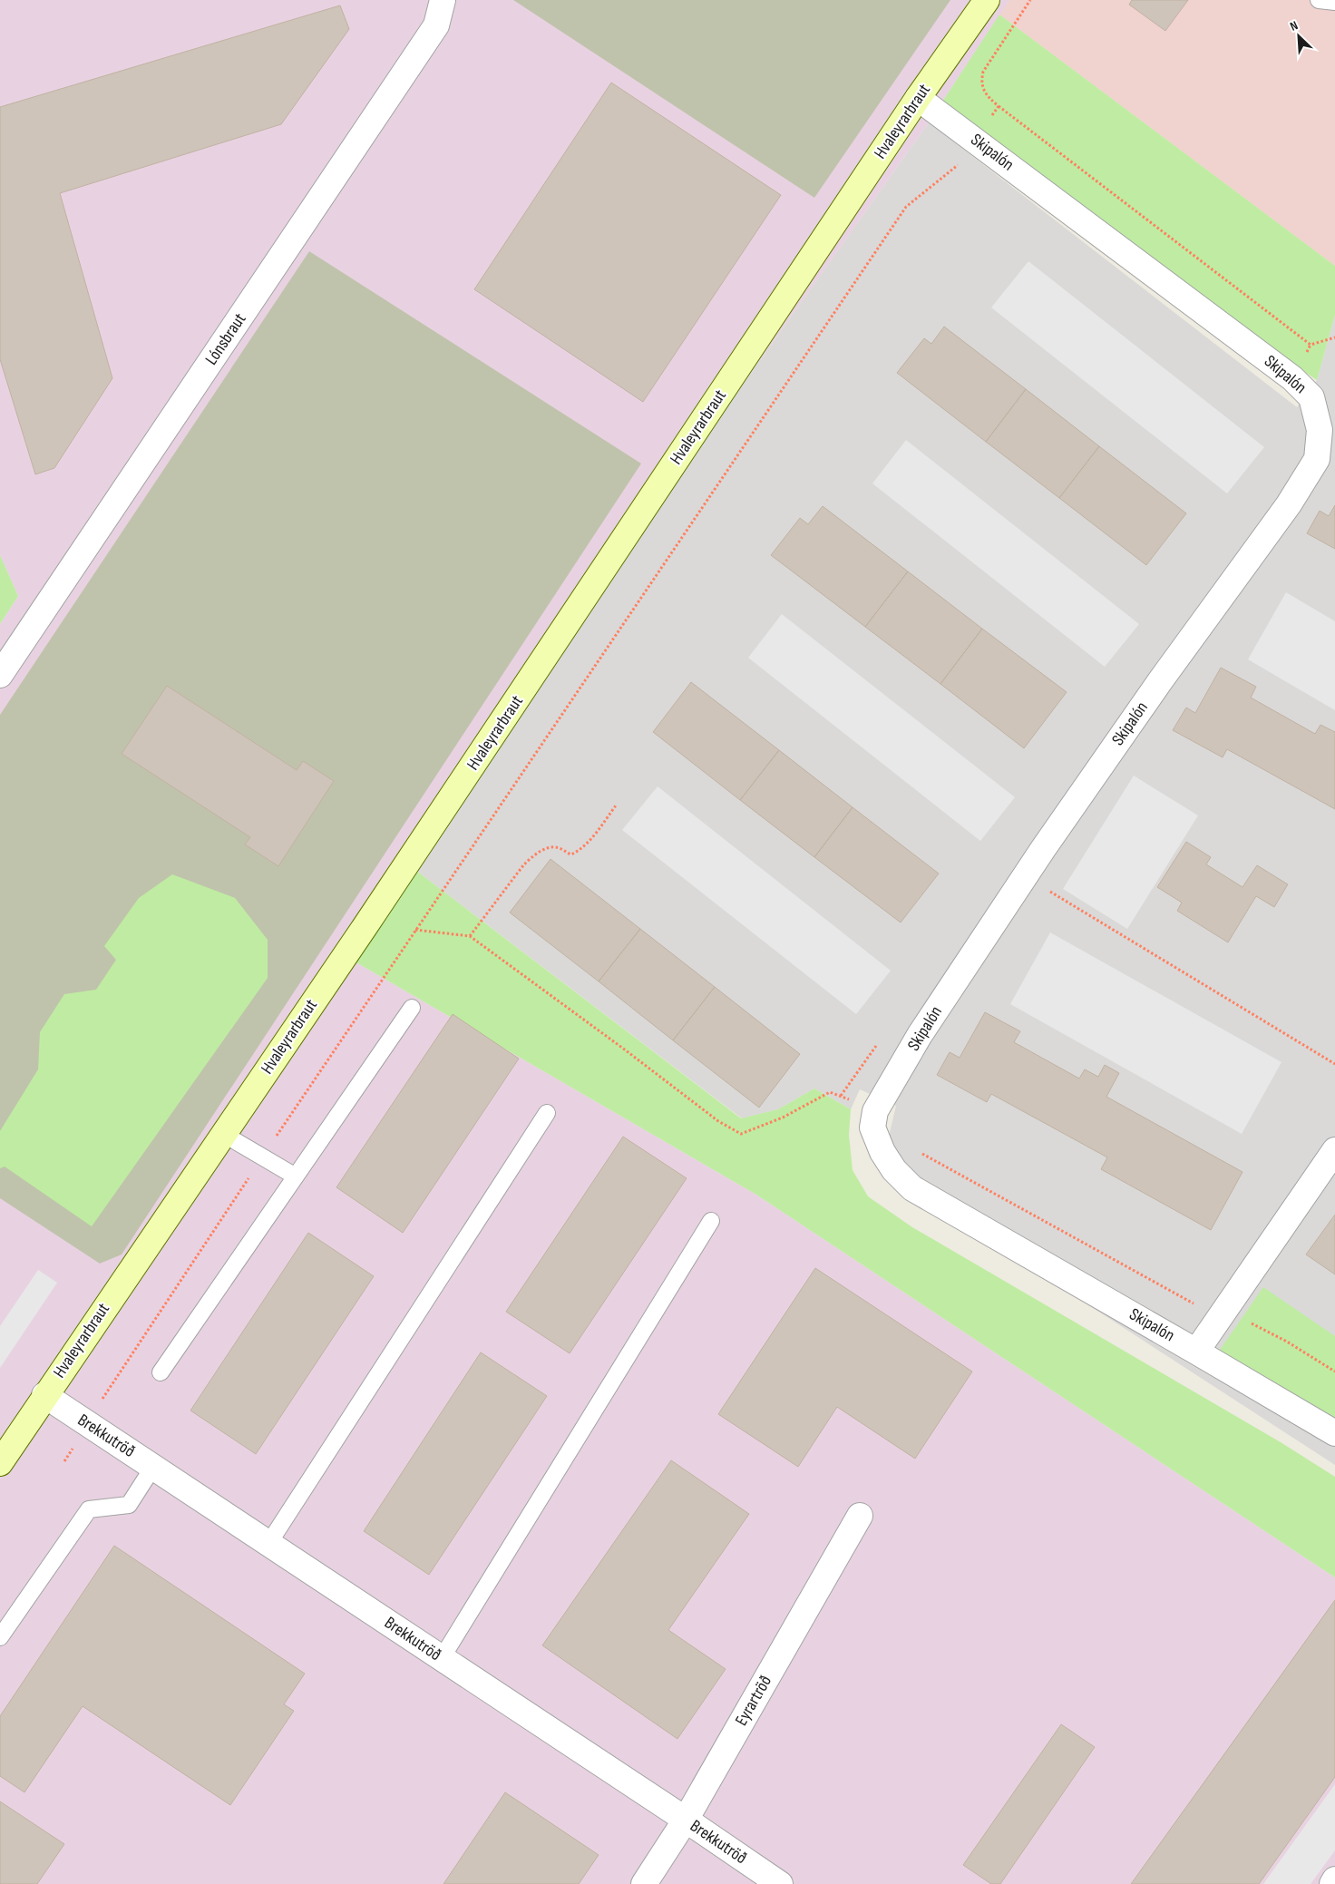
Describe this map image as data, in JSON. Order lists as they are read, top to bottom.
{
  "streets": {
    "street": [
      "Hvaleyrarbraut",
      "Skipalón",
      "Lónsbraut",
      "Brekkutröð",
      "Eyrartröð"
    ]
  },
  "crossings": [
    ["Hvaleyrarbraut", "Skipalón"],
    ["Hvaleyrarbraut", "Brekkutröð"],
    ["Brekkutröð", "Eyrartröð"]
  ],
  "north": "top left"
}
